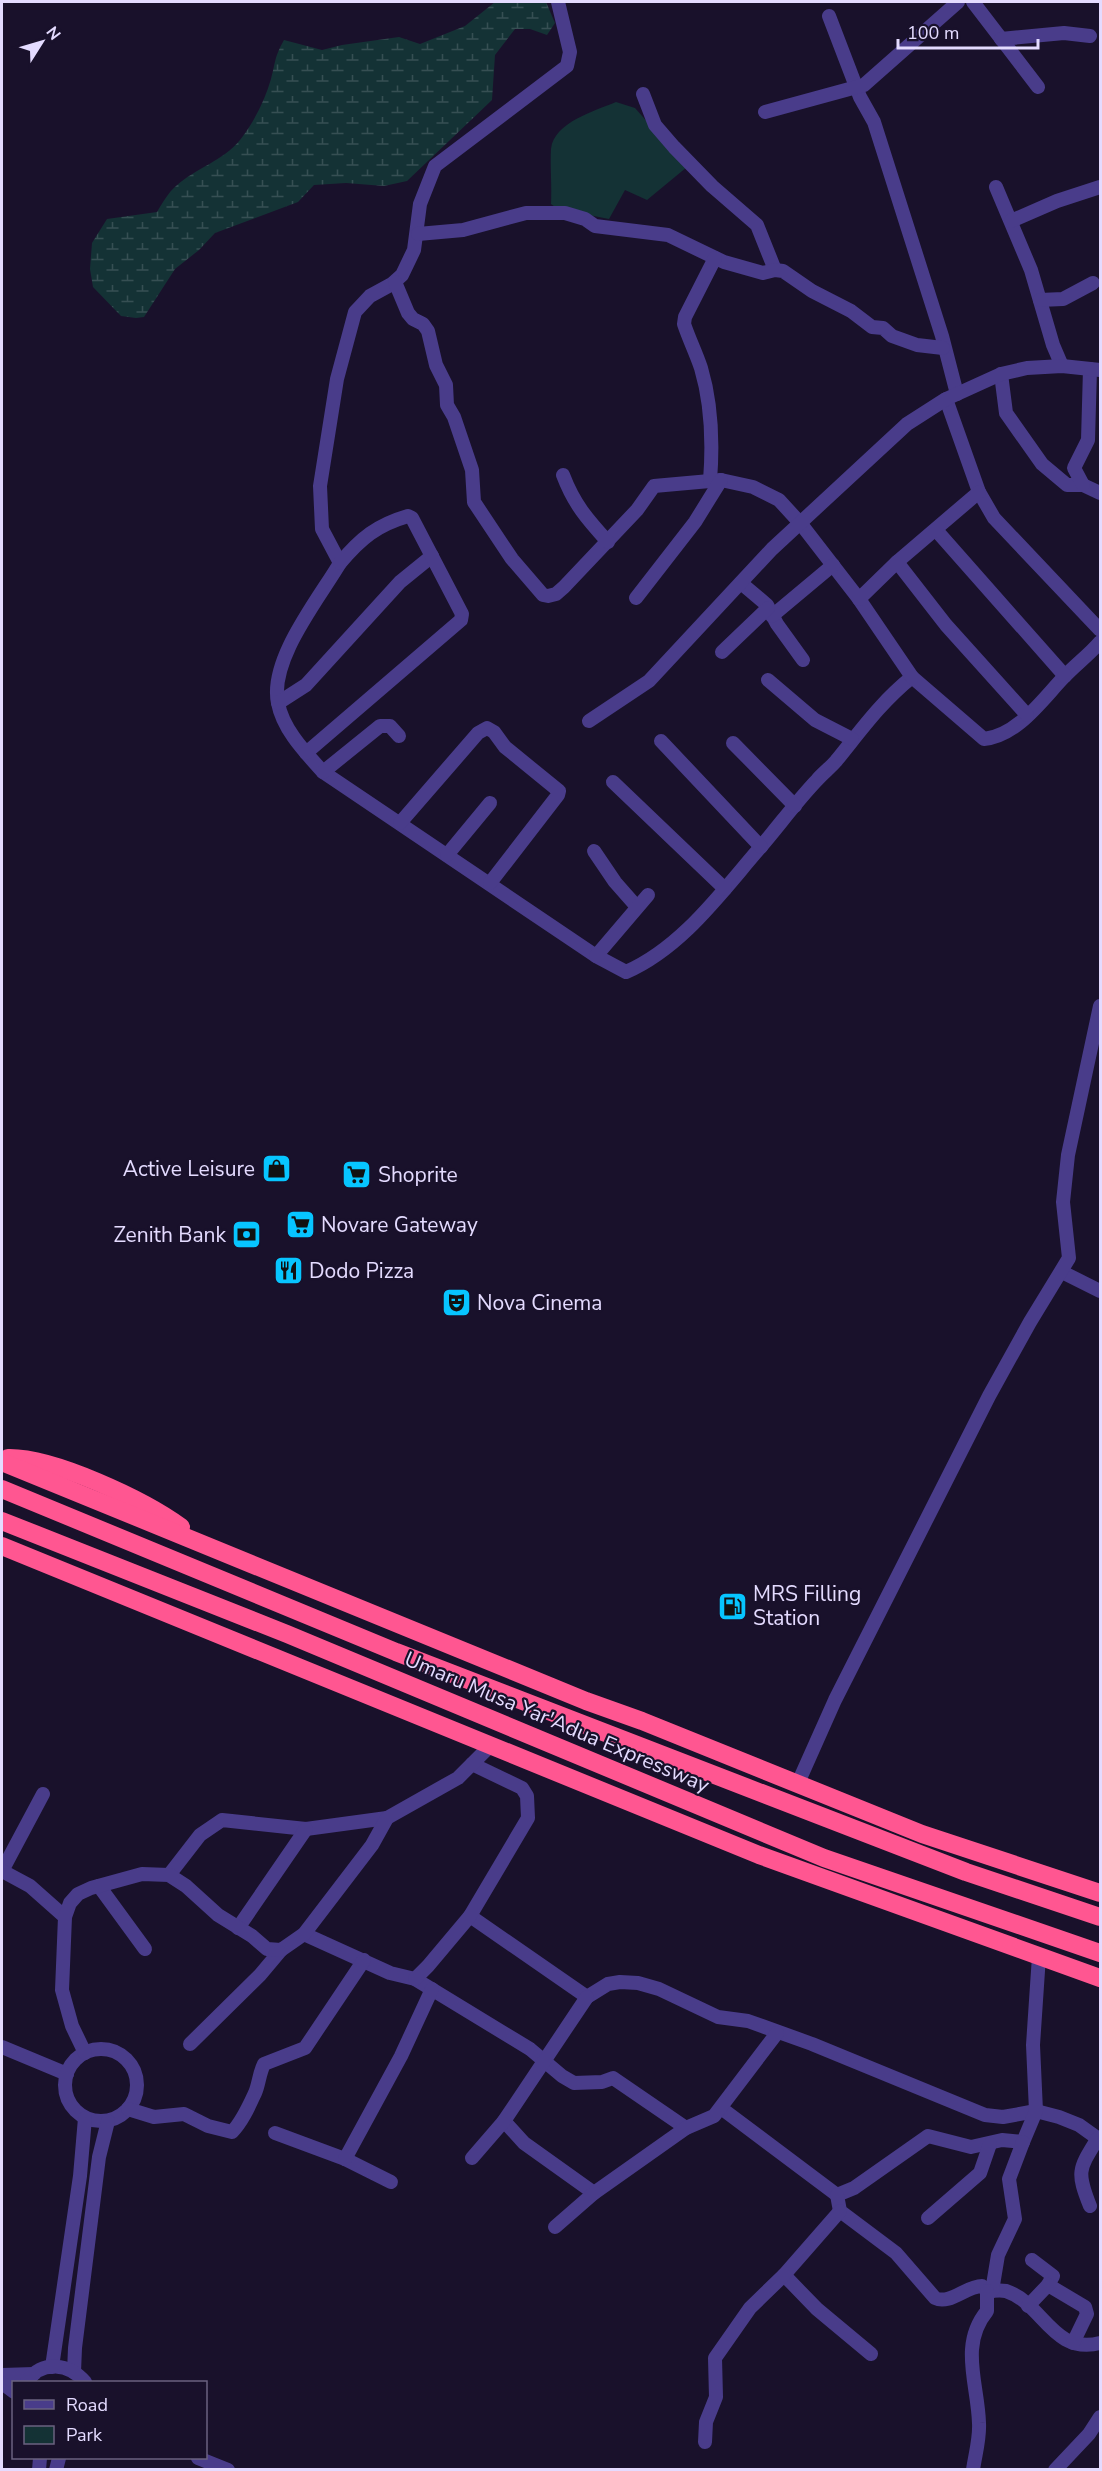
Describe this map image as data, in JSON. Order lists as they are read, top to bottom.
{
  "streets": {
    "highway": ["Umaru Musa Yar'Adua Expressway"]
  },
  "places": {
    "shop": ["Active Leisure"],
    "supermarket": ["Shoprite", "Novare Gateway"],
    "bank": ["Zenith Bank"],
    "restaurant": ["Dodo Pizza"],
    "theatre": ["Nova Cinema"],
    "fuel station": ["MRS Filling Station"]
  },
  "legend": ["Road", "Park"],
  "scale_bar": "100 m",
  "north": "top right"
}
